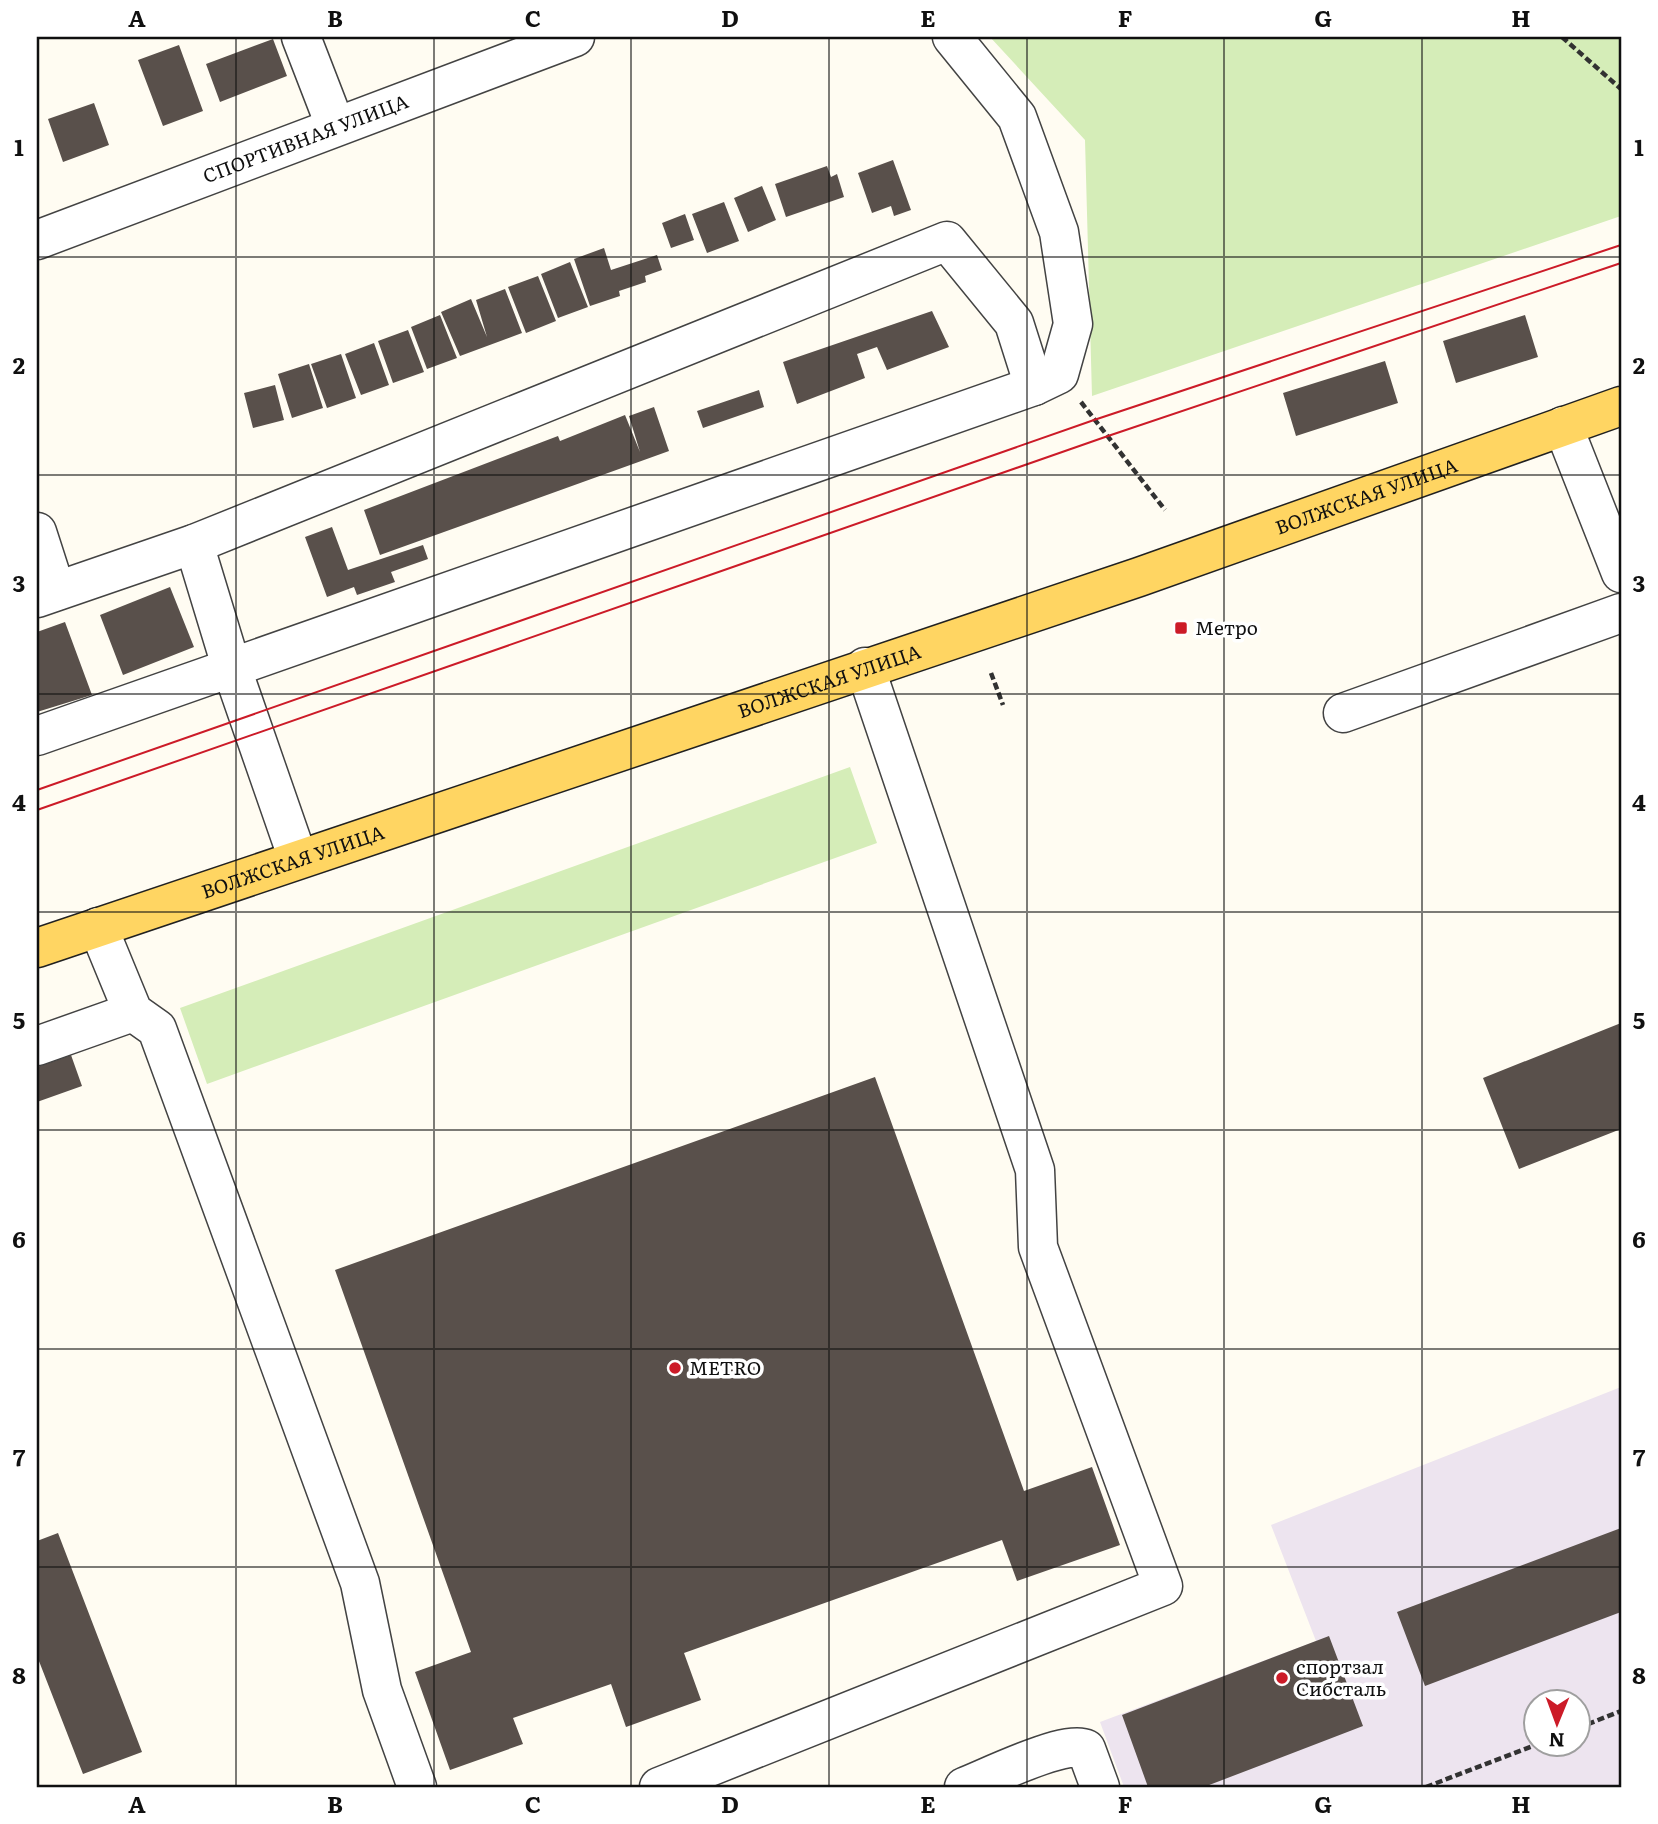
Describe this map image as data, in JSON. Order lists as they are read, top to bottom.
{
  "streets": {
    "main road": ["ВОЛЖСКАЯ УЛИЦА"],
    "street": ["СПОРТИВНАЯ УЛИЦА"]
  },
  "places": {
    "transit": ["Метро"],
    "other": ["METRO", "спортзал Сибсталь"]
  },
  "north": "bottom",
  "grid": {
    "columns": [
      "A",
      "B",
      "C",
      "D",
      "E",
      "F",
      "G",
      "H"
    ],
    "rows": [
      "1",
      "2",
      "3",
      "4",
      "5",
      "6",
      "7",
      "8"
    ]
  }
}
